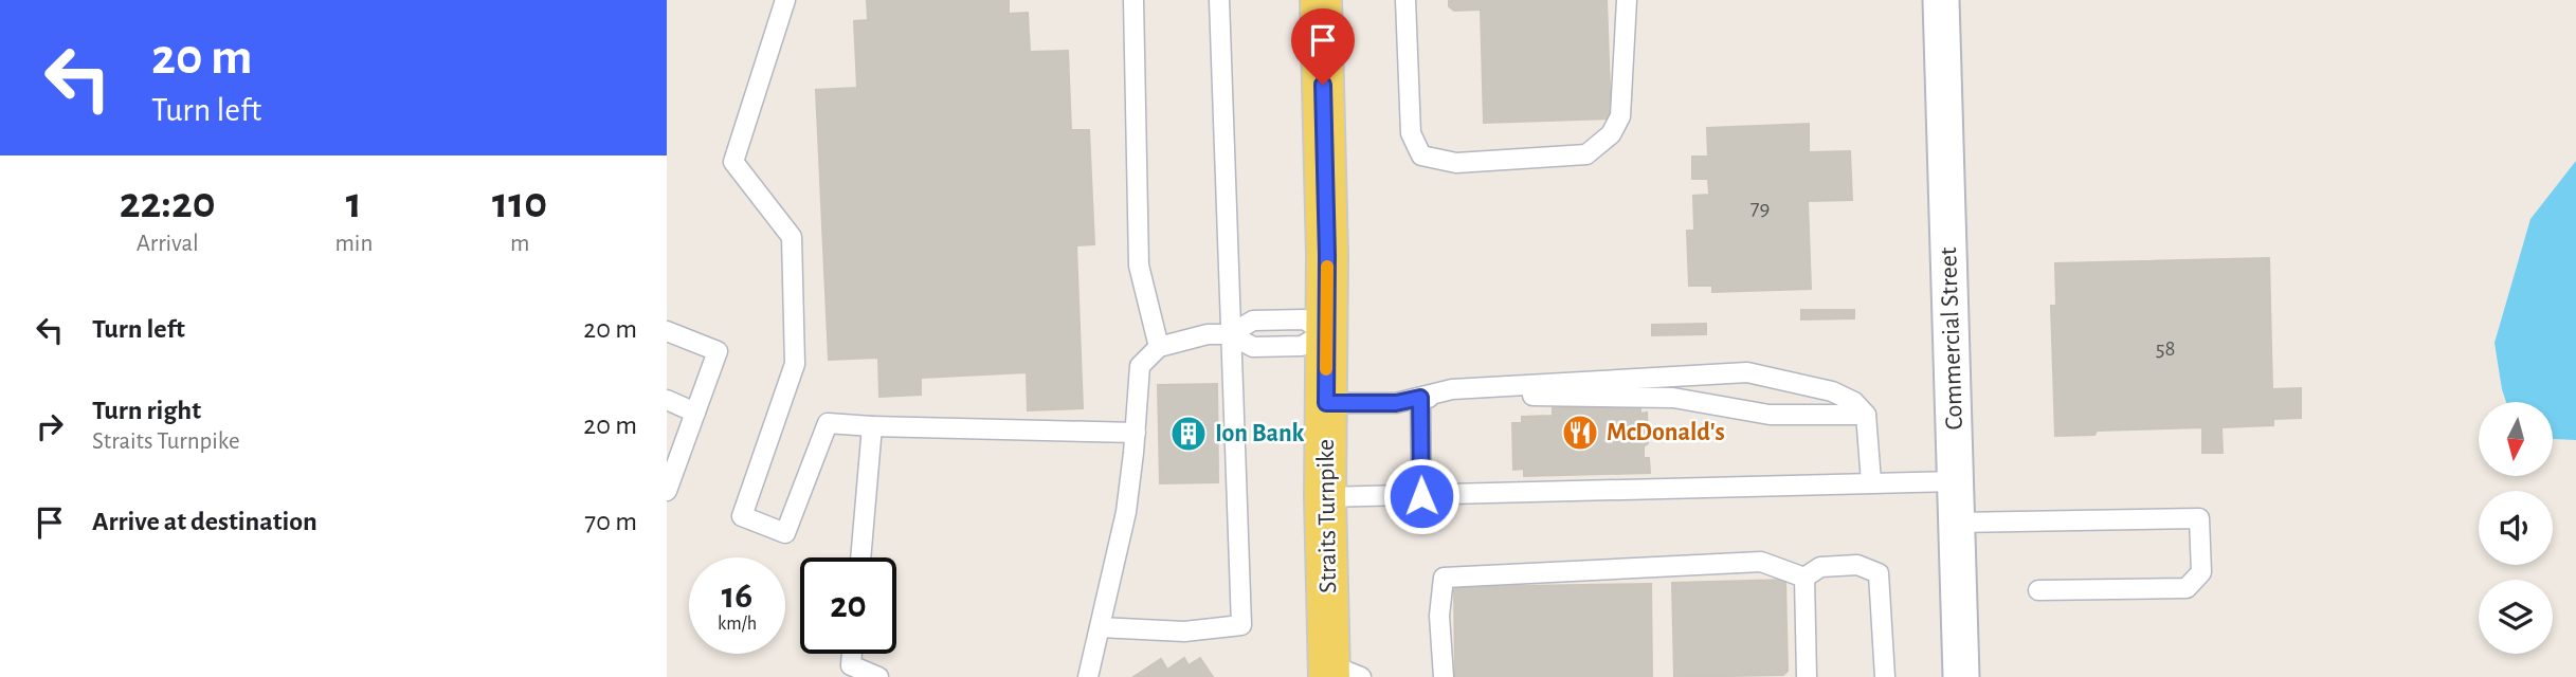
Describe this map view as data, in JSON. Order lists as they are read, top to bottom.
{
  "streets": {
    "main road": ["Straits Turnpike"],
    "street": ["Commercial Street"]
  },
  "places": {
    "restaurant": ["McDonald's"],
    "building": ["Ion Bank"]
  },
  "house_numbers": ["79", "58"],
  "north": "bottom",
  "page": {
    "turn": ["20 m", "Turn left"],
    "eta": [
      "22:20",
      "Arrival",
      "1",
      "min",
      "110",
      "m"
    ],
    "list": [
      {
        "name": "Turn left",
        "value": "20 m"
      },
      {
        "name": "Turn right",
        "note": "Straits Turnpike",
        "value": "20 m"
      },
      {
        "name": "Arrive at destination",
        "value": "70 m"
      }
    ],
    "speed": "16 km/h",
    "limit": "20"
  }
}
